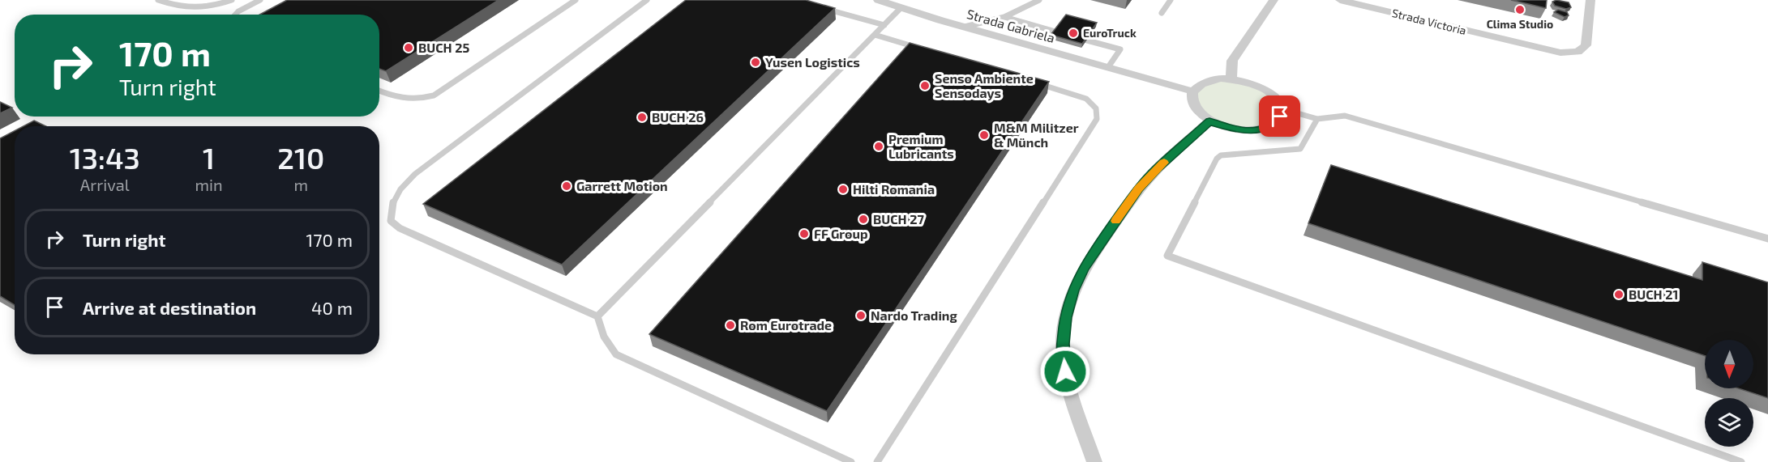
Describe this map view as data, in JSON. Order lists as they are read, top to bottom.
{
  "streets": {
    "street": ["Strada Victoria", "Strada Gabriela"]
  },
  "places": [
    "Clima Studio",
    "EuroTruck",
    "BUCH 25",
    "Yusen Logistics",
    "Senso Ambiente Sensodays",
    "BUCH 26",
    "M&M Militzer & Münch",
    "Premium Lubricants",
    "Garrett Motion",
    "Hilti Romania",
    "BUCH 27",
    "FF Group",
    "BUCH 21",
    "Nardo Trading",
    "Rom Eurotrade"
  ],
  "north": "bottom",
  "page": {
    "turn": ["170 m", "Turn right"],
    "eta": [
      "13:43",
      "Arrival",
      "1",
      "min",
      "210",
      "m"
    ],
    "list": [
      {
        "name": "Turn right",
        "value": "170 m"
      },
      {
        "name": "Arrive at destination",
        "value": "40 m"
      }
    ]
  }
}
